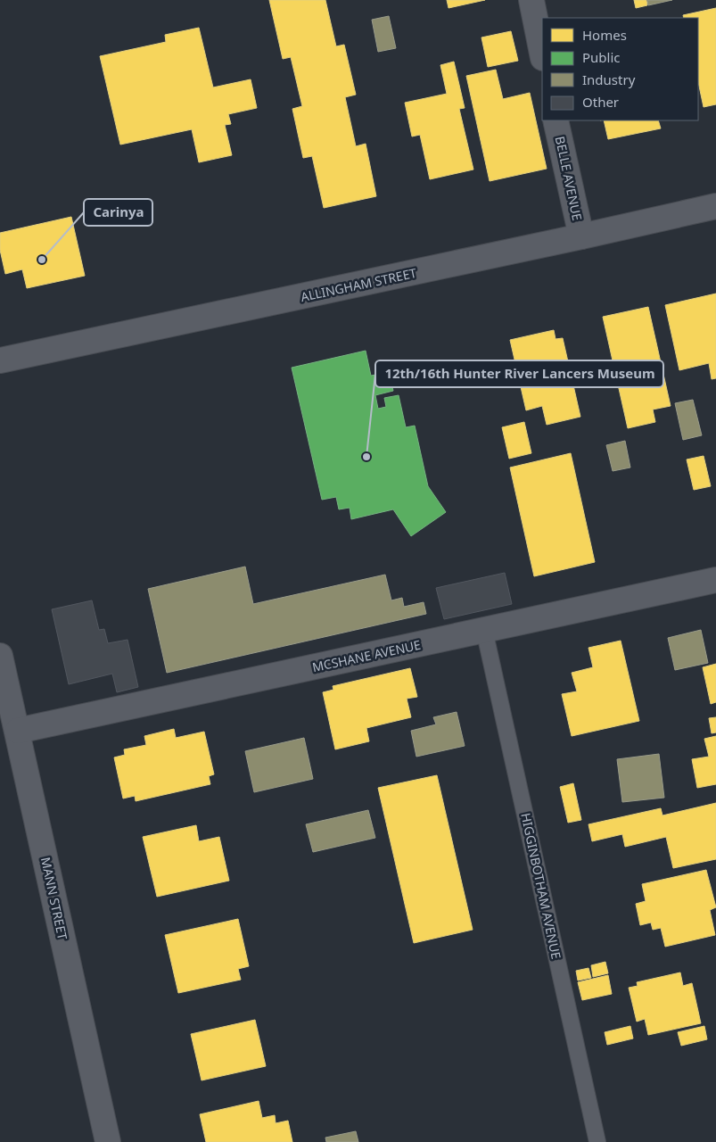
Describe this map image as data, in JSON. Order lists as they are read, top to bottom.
{
  "streets": {
    "street": [
      "BELLE AVENUE",
      "ALLINGHAM STREET",
      "MCSHANE AVENUE",
      "MANN STREET"
    ],
    "lane": ["HIGGINBOTHAM AVENUE"]
  },
  "crossings": [
    ["BELLE AVENUE", "ALLINGHAM STREET"],
    ["MCSHANE AVENUE", "HIGGINBOTHAM AVENUE"],
    ["MCSHANE AVENUE", "MANN STREET"]
  ],
  "places": ["Carinya", "12th/16th Hunter River Lancers Museum"],
  "legend": [
    "Homes",
    "Public",
    "Industry",
    "Other"
  ]
}
